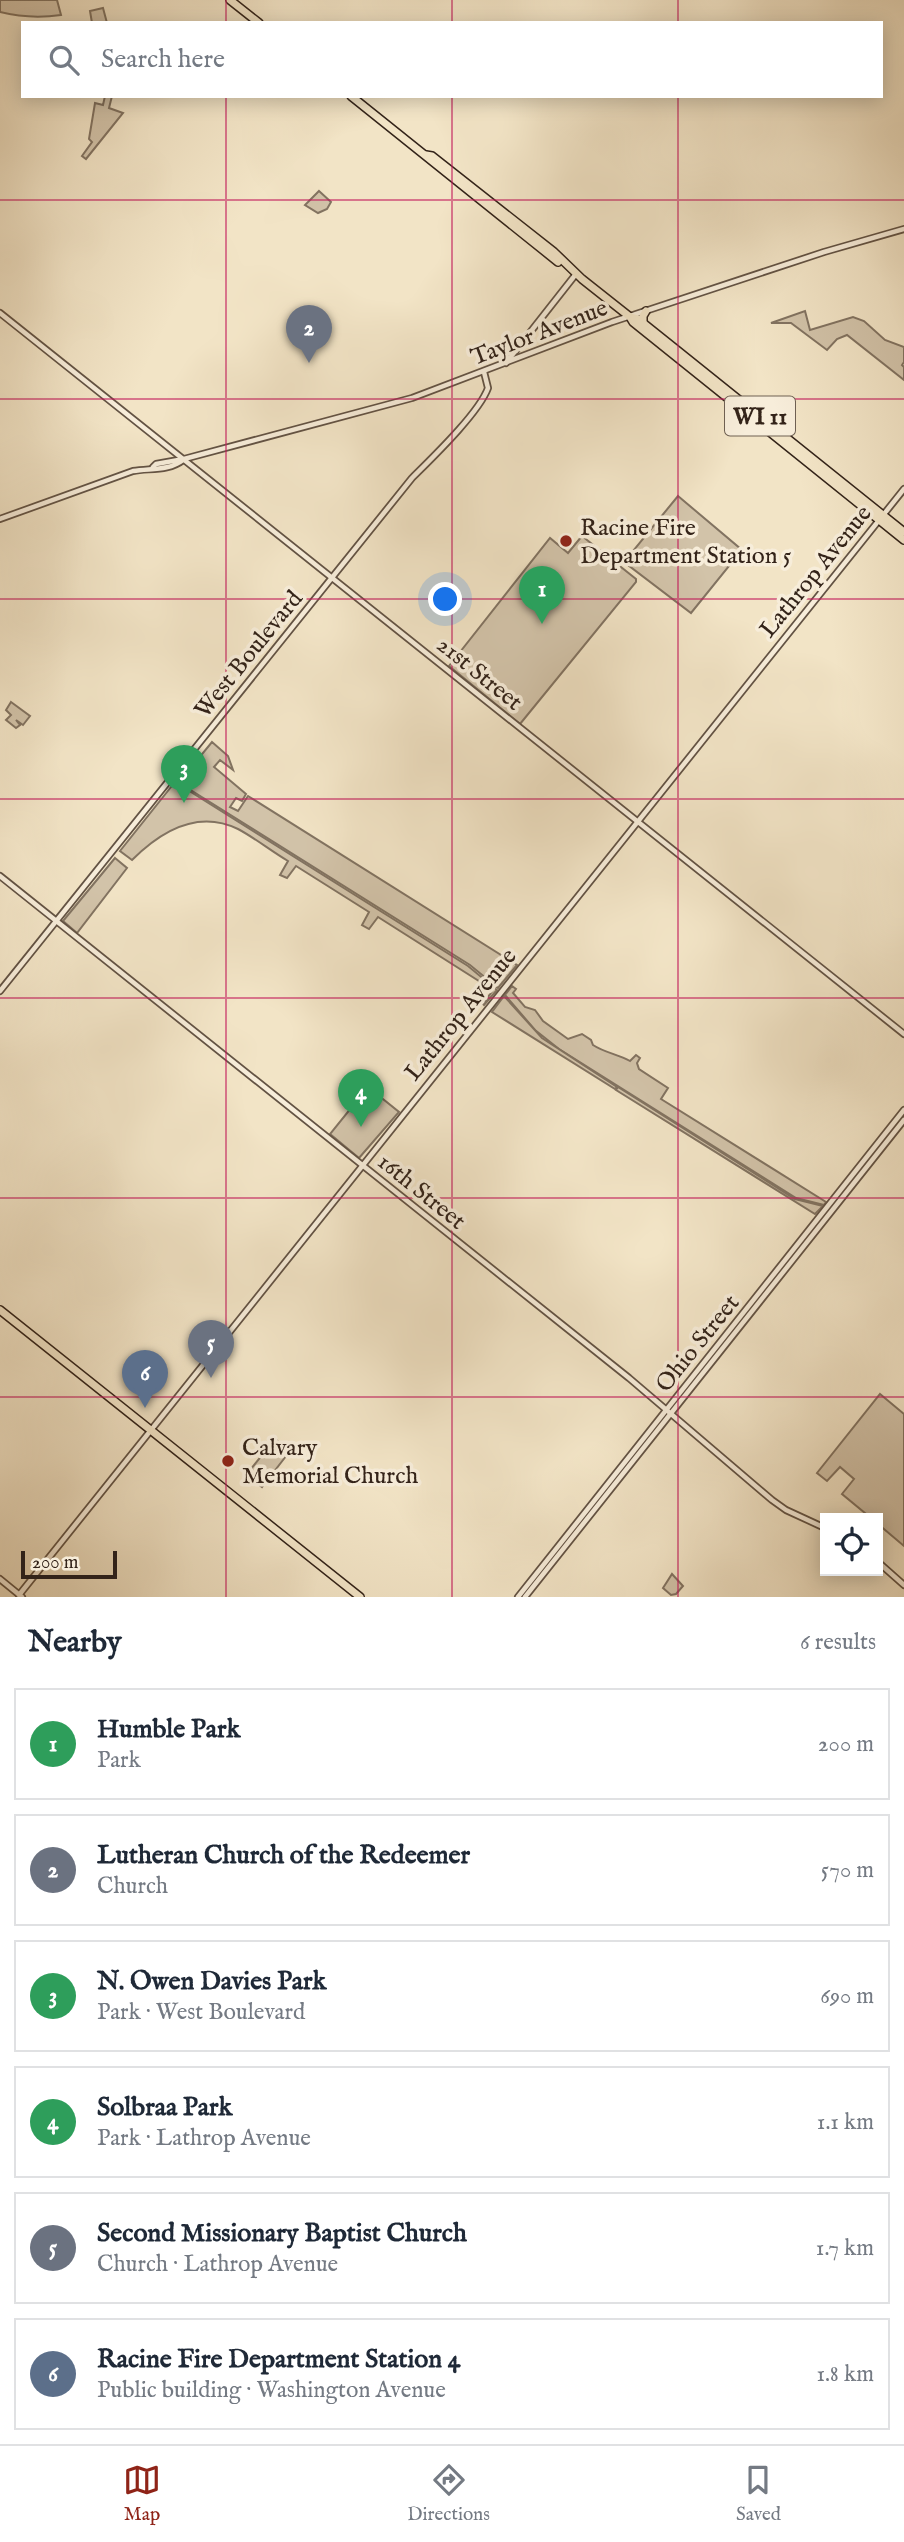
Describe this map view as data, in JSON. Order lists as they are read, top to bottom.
{
  "streets": {
    "main road": ["WI 11"],
    "street": [
      "Taylor Avenue",
      "Lathrop Avenue",
      "West Boulevard",
      "21st Street",
      "16th Street",
      "Ohio Street"
    ]
  },
  "crossings": [
    ["Taylor Avenue", "WI 11"],
    ["Taylor Avenue", "West Boulevard"],
    ["Taylor Avenue", "21st Street"],
    ["WI 11", "Lathrop Avenue"],
    ["Lathrop Avenue", "21st Street"],
    ["Lathrop Avenue", "16th Street"],
    ["West Boulevard", "21st Street"],
    ["West Boulevard", "16th Street"],
    ["16th Street", "Ohio Street"]
  ],
  "places": ["Racine Fire Department Station 5", "Calvary Memorial Church"],
  "scale_bar": "200 m",
  "page": {
    "search": "Search here",
    "pins": [
      "2",
      "1",
      "3",
      "4",
      "5",
      "6"
    ],
    "scale": "200 m",
    "heading": ["Nearby", "6 results"],
    "list": [
      {
        "mark": "1",
        "name": "Humble Park",
        "note": "Park",
        "value": "200 m"
      },
      {
        "mark": "2",
        "name": "Lutheran Church of the Redeemer",
        "note": "Church",
        "value": "570 m"
      },
      {
        "mark": "3",
        "name": "N. Owen Davies Park",
        "note": "Park · West Boulevard",
        "value": "690 m"
      },
      {
        "mark": "4",
        "name": "Solbraa Park",
        "note": "Park · Lathrop Avenue",
        "value": "1.1 km"
      },
      {
        "mark": "5",
        "name": "Second Missionary Baptist Church",
        "note": "Church · Lathrop Avenue",
        "value": "1.7 km"
      },
      {
        "mark": "6",
        "name": "Racine Fire Department Station 4",
        "note": "Public building · Washington Avenue",
        "value": "1.8 km"
      }
    ],
    "nav": ["Map", "Directions", "Saved"]
  }
}
